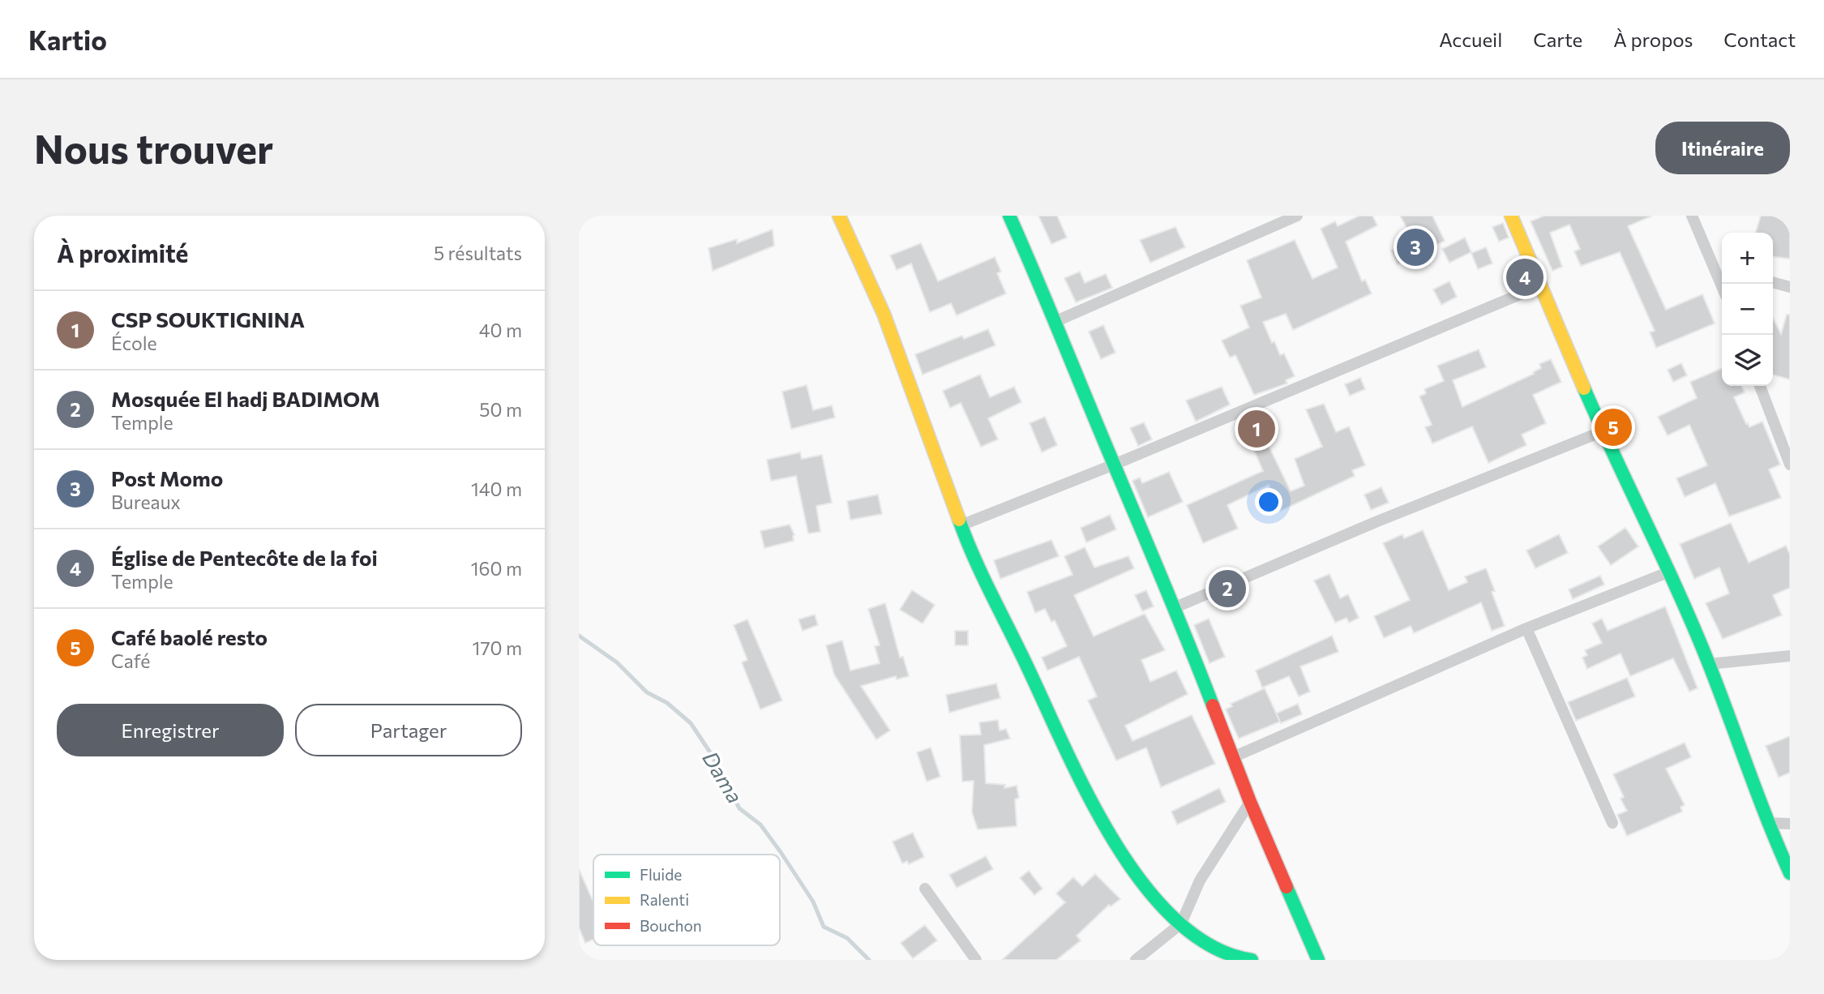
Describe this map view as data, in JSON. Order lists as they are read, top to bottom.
{
  "water": ["Dama"],
  "legend": ["Fluide", "Ralenti", "Bouchon"],
  "page": {
    "header": "Kartio",
    "nav": [
      "Accueil",
      "Carte",
      "À propos",
      "Contact"
    ],
    "buttons": [
      "Itinéraire",
      ["Enregistrer", "Partager"]
    ],
    "title": "Nous trouver",
    "heading": ["À proximité", "5 résultats"],
    "pins": [
      "3",
      "4",
      "5",
      "1",
      "2"
    ],
    "map_buttons": ["+", "−"],
    "list": [
      {
        "mark": "1",
        "name": "CSP SOUKTIGNINA",
        "note": "École",
        "value": "40 m"
      },
      {
        "mark": "2",
        "name": "Mosquée El hadj BADIMOM",
        "note": "Temple",
        "value": "50 m"
      },
      {
        "mark": "3",
        "name": "Post Momo",
        "note": "Bureaux",
        "value": "140 m"
      },
      {
        "mark": "4",
        "name": "Église de Pentecôte de la foi",
        "note": "Temple",
        "value": "160 m"
      },
      {
        "mark": "5",
        "name": "Café baolé resto",
        "note": "Café",
        "value": "170 m"
      }
    ]
  }
}
